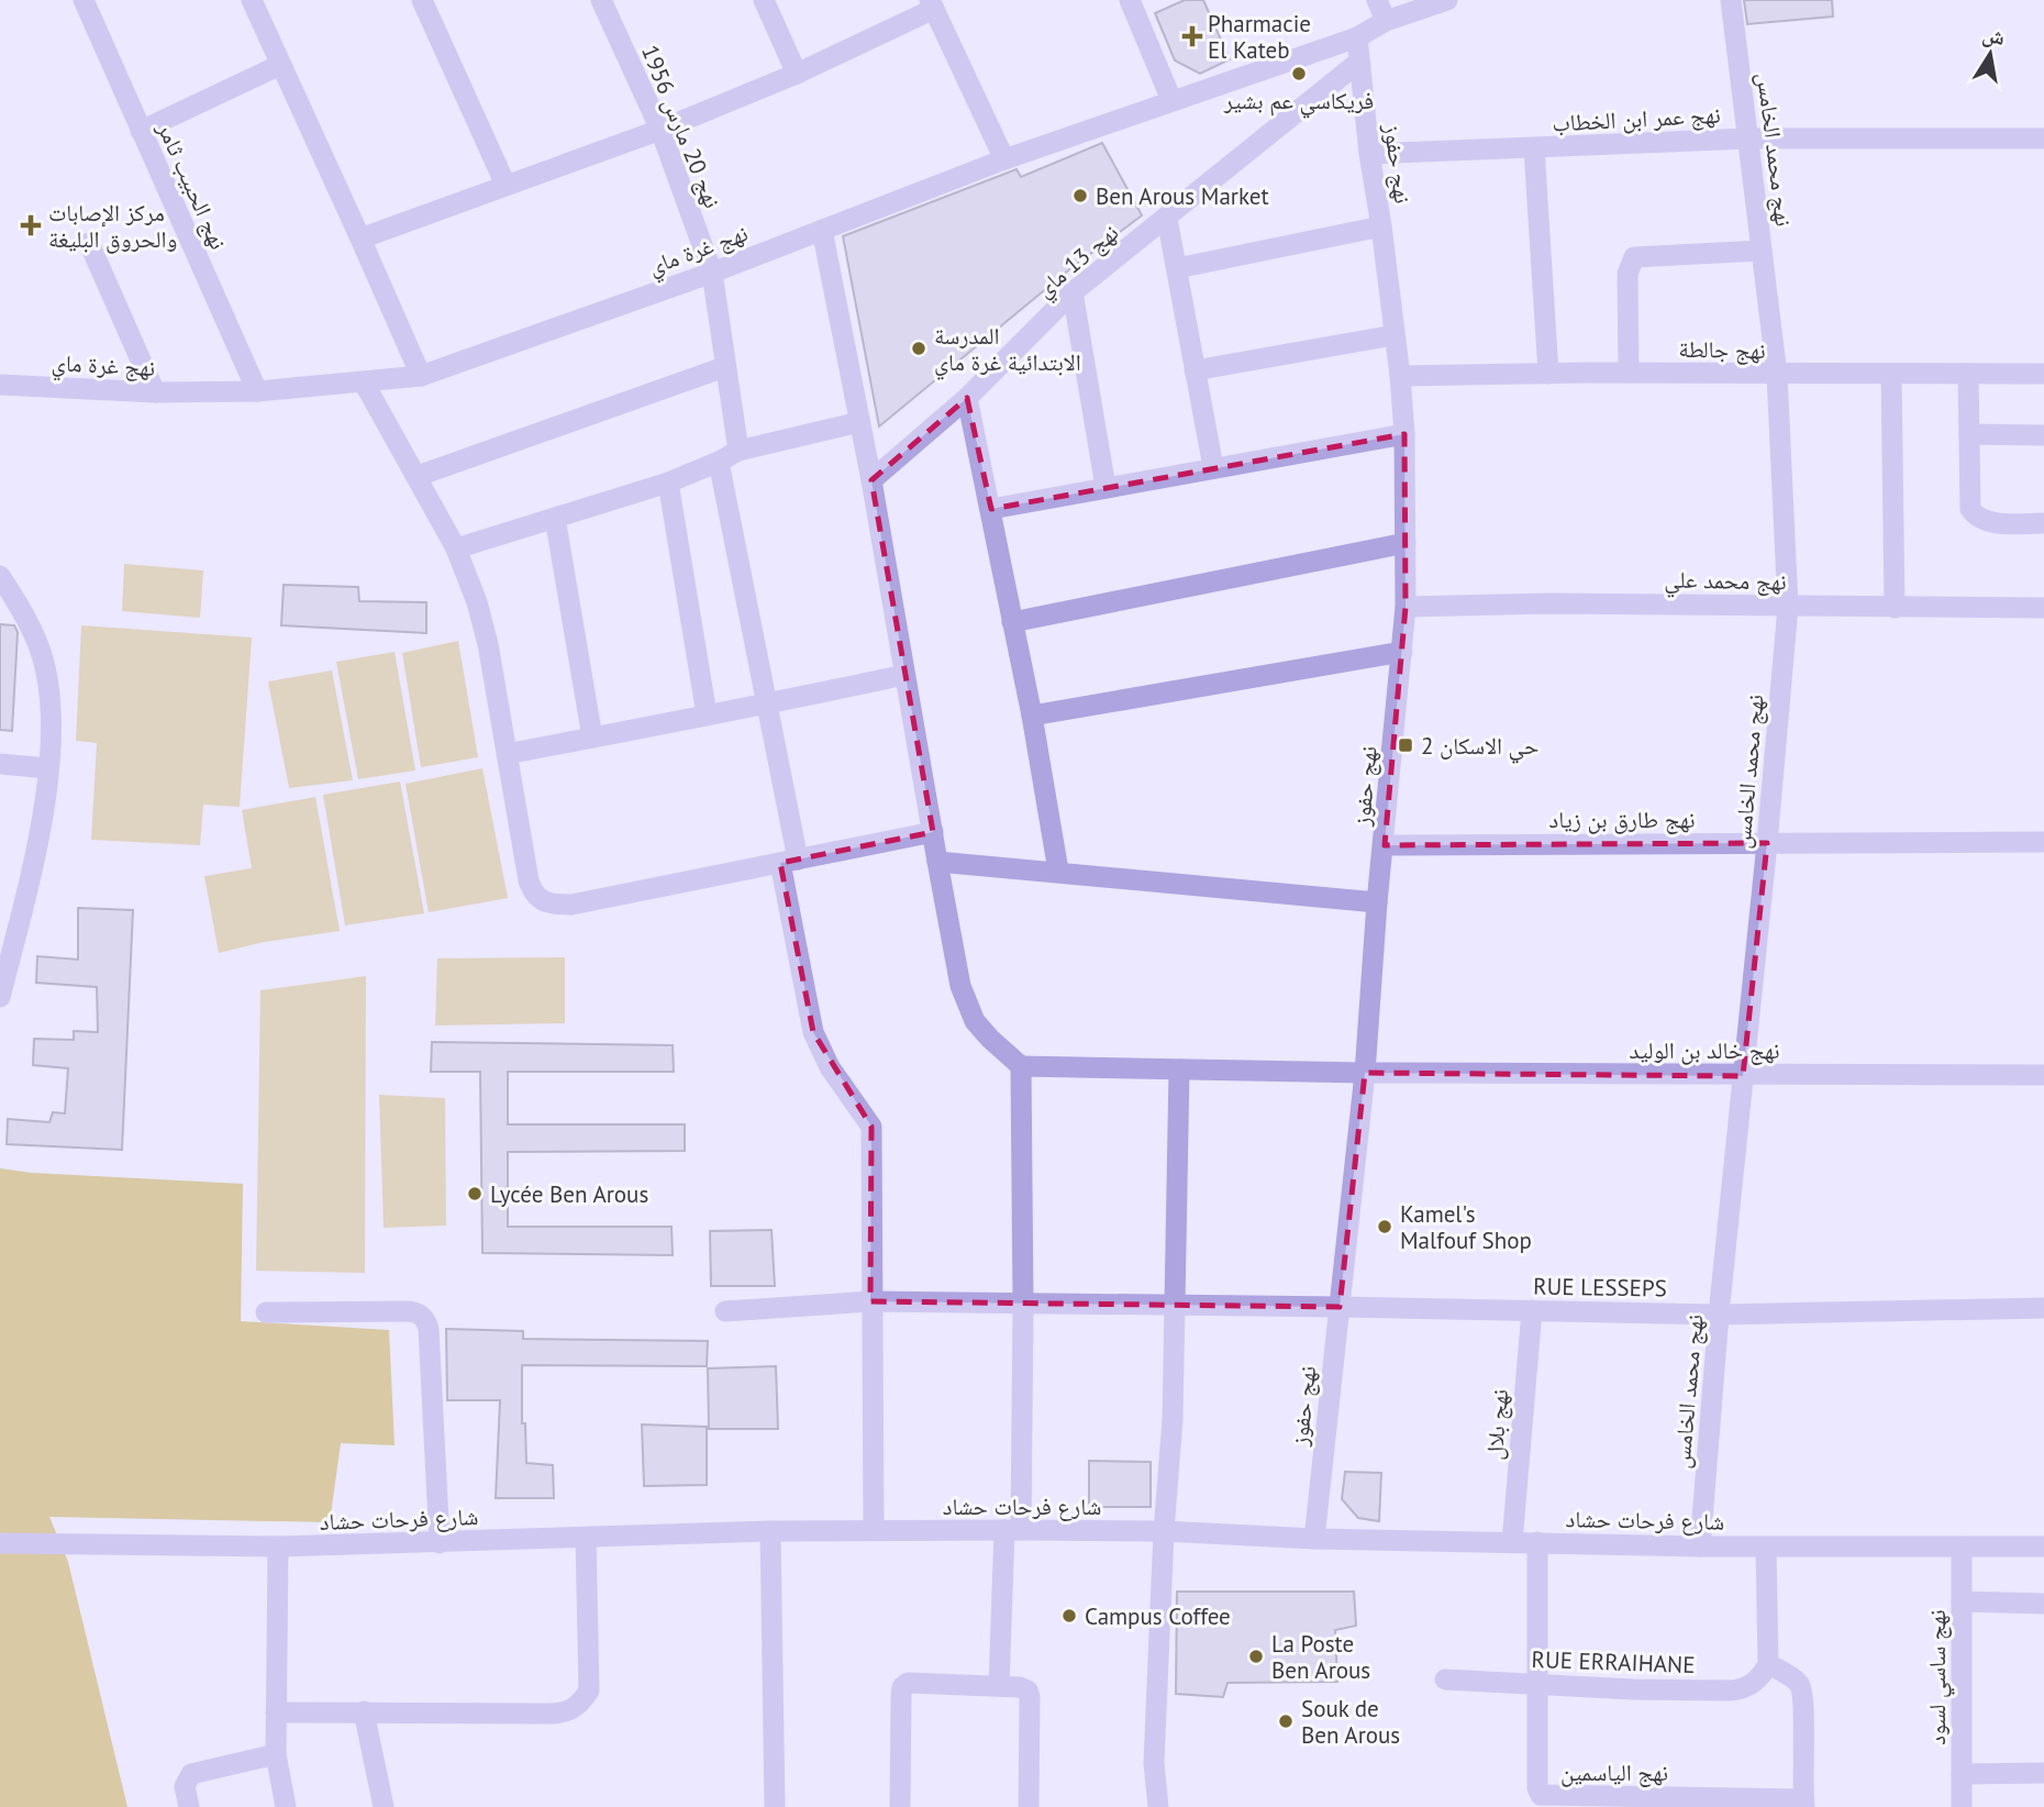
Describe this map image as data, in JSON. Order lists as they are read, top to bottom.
{
  "streets": {
    "street": [
      "نهج عمر ابن الخطاب",
      "نهج 20 مارس 1956",
      "نهج محمد الخامس",
      "نهج حفوز",
      "نهج الحبيب ثامر",
      "نهج غرة ماي",
      "نهج 13 ماي",
      "نهج جالطة",
      "نهج محمد علي",
      "نهج طارق بن زياد",
      "نهج خالد بن الوليد",
      "RUE LESSEPS",
      "نهج بلال",
      "شارع فرحات حشاد",
      "RUE ERRAIHANE",
      "نهج ساسي لسود",
      "نهج الياسمين"
    ]
  },
  "crossings": [
    ["نهج عمر ابن الخطاب", "نهج محمد الخامس"],
    ["نهج عمر ابن الخطاب", "نهج حفوز"],
    ["نهج 20 مارس 1956", "نهج غرة ماي"],
    ["نهج محمد الخامس", "نهج جالطة"],
    ["نهج محمد الخامس", "نهج محمد علي"],
    ["نهج محمد الخامس", "نهج طارق بن زياد"],
    ["نهج محمد الخامس", "نهج خالد بن الوليد"],
    ["نهج محمد الخامس", "RUE LESSEPS"],
    ["نهج محمد الخامس", "شارع فرحات حشاد"],
    ["نهج حفوز", "نهج غرة ماي"],
    ["نهج حفوز", "نهج 13 ماي"],
    ["نهج حفوز", "نهج جالطة"],
    ["نهج حفوز", "نهج محمد علي"],
    ["نهج حفوز", "نهج طارق بن زياد"],
    ["نهج حفوز", "نهج خالد بن الوليد"],
    ["نهج حفوز", "RUE LESSEPS"],
    ["نهج حفوز", "شارع فرحات حشاد"],
    ["نهج الحبيب ثامر", "نهج غرة ماي"],
    ["RUE LESSEPS", "نهج بلال"],
    ["نهج بلال", "شارع فرحات حشاد"],
    ["شارع فرحات حشاد", "نهج ساسي لسود"],
    ["شارع فرحات حشاد", "نهج الياسمين"],
    ["RUE ERRAIHANE", "نهج الياسمين"]
  ],
  "places": {
    "health": ["Pharmacie El Kateb", "مركز الإصابات والحروق البليغة"],
    "other": [
      "فريكاسي عم بشير",
      "Ben Arous Market",
      "المدرسة الابتدائية غرة ماي",
      "Lycée Ben Arous",
      "Kamel's Malfouf Shop",
      "Campus Coffee",
      "La Poste Ben Arous",
      "Souk de Ben Arous"
    ],
    "transit": ["حي الاسكان 2"]
  },
  "north": "top"
}
